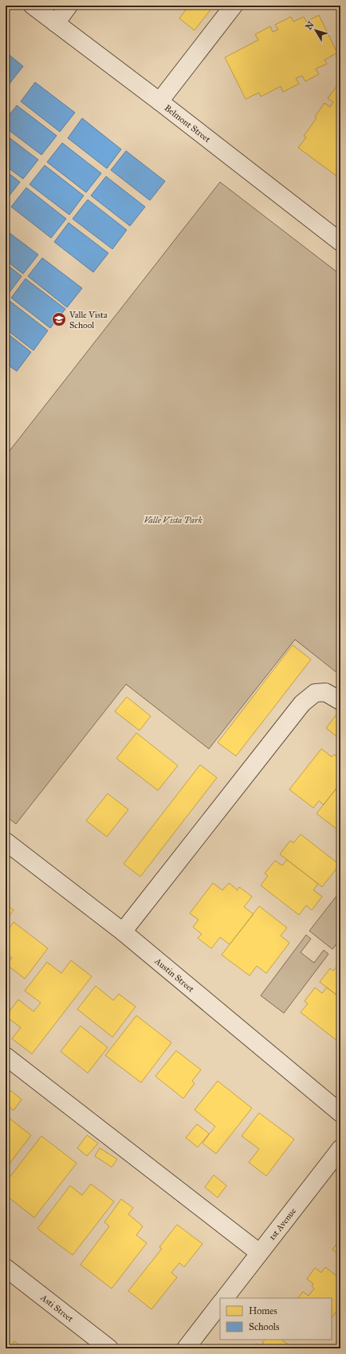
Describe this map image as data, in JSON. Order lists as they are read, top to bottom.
{
  "streets": {
    "street": [
      "Belmont Street",
      "Austin Street",
      "1st Avenue",
      "Asti Street"
    ]
  },
  "parks": ["Valle Vista Park"],
  "places": {
    "school or university": ["Valle Vista School"]
  },
  "legend": ["Homes", "Schools"],
  "north": "top left"
}
